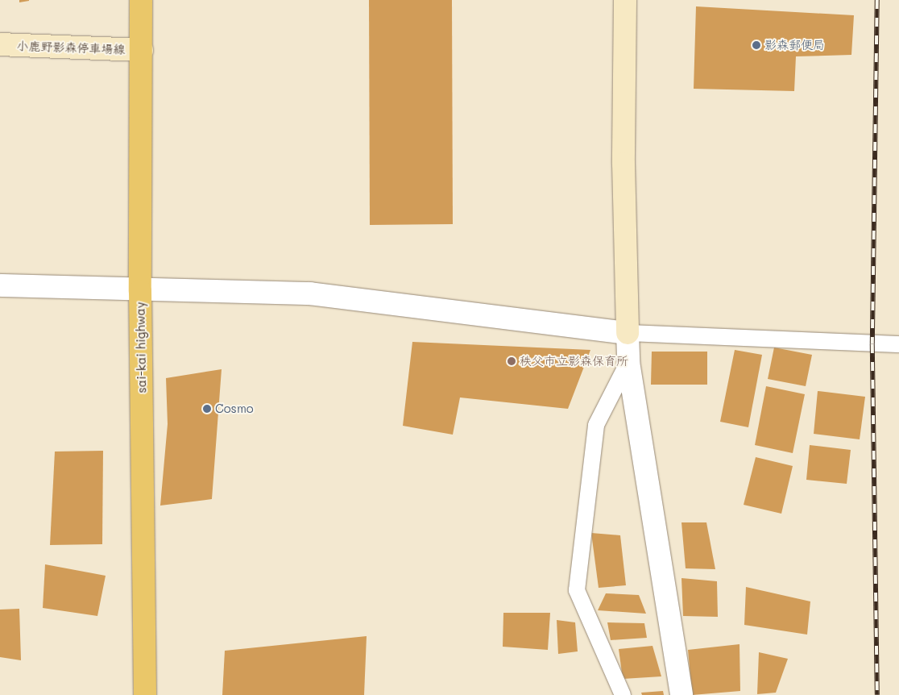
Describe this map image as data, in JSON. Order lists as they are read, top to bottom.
{
  "streets": {
    "highway": ["sai-kai highway"],
    "street": ["小鹿野影森停車場線"]
  },
  "crossings": [
    ["小鹿野影森停車場線", "sai-kai highway"]
  ],
  "places": ["影森郵便局", "秩父市立影森保育所", "Cosmo"]
}
